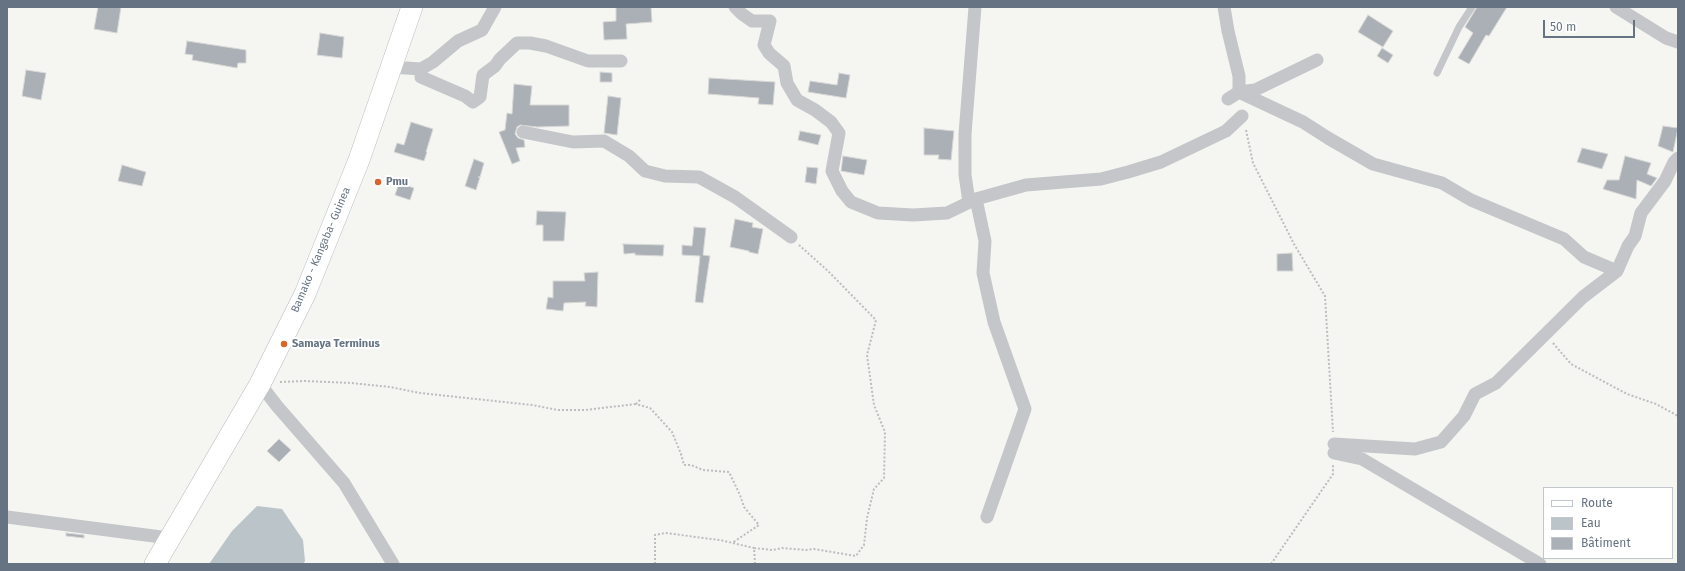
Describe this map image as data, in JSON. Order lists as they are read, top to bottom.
{
  "streets": {
    "main road": ["Bamako - Kangaba- Guinea"]
  },
  "places": ["Pmu", "Samaya Terminus"],
  "legend": ["Route", "Eau", "Bâtiment"],
  "scale_bar": "50 m"
}
